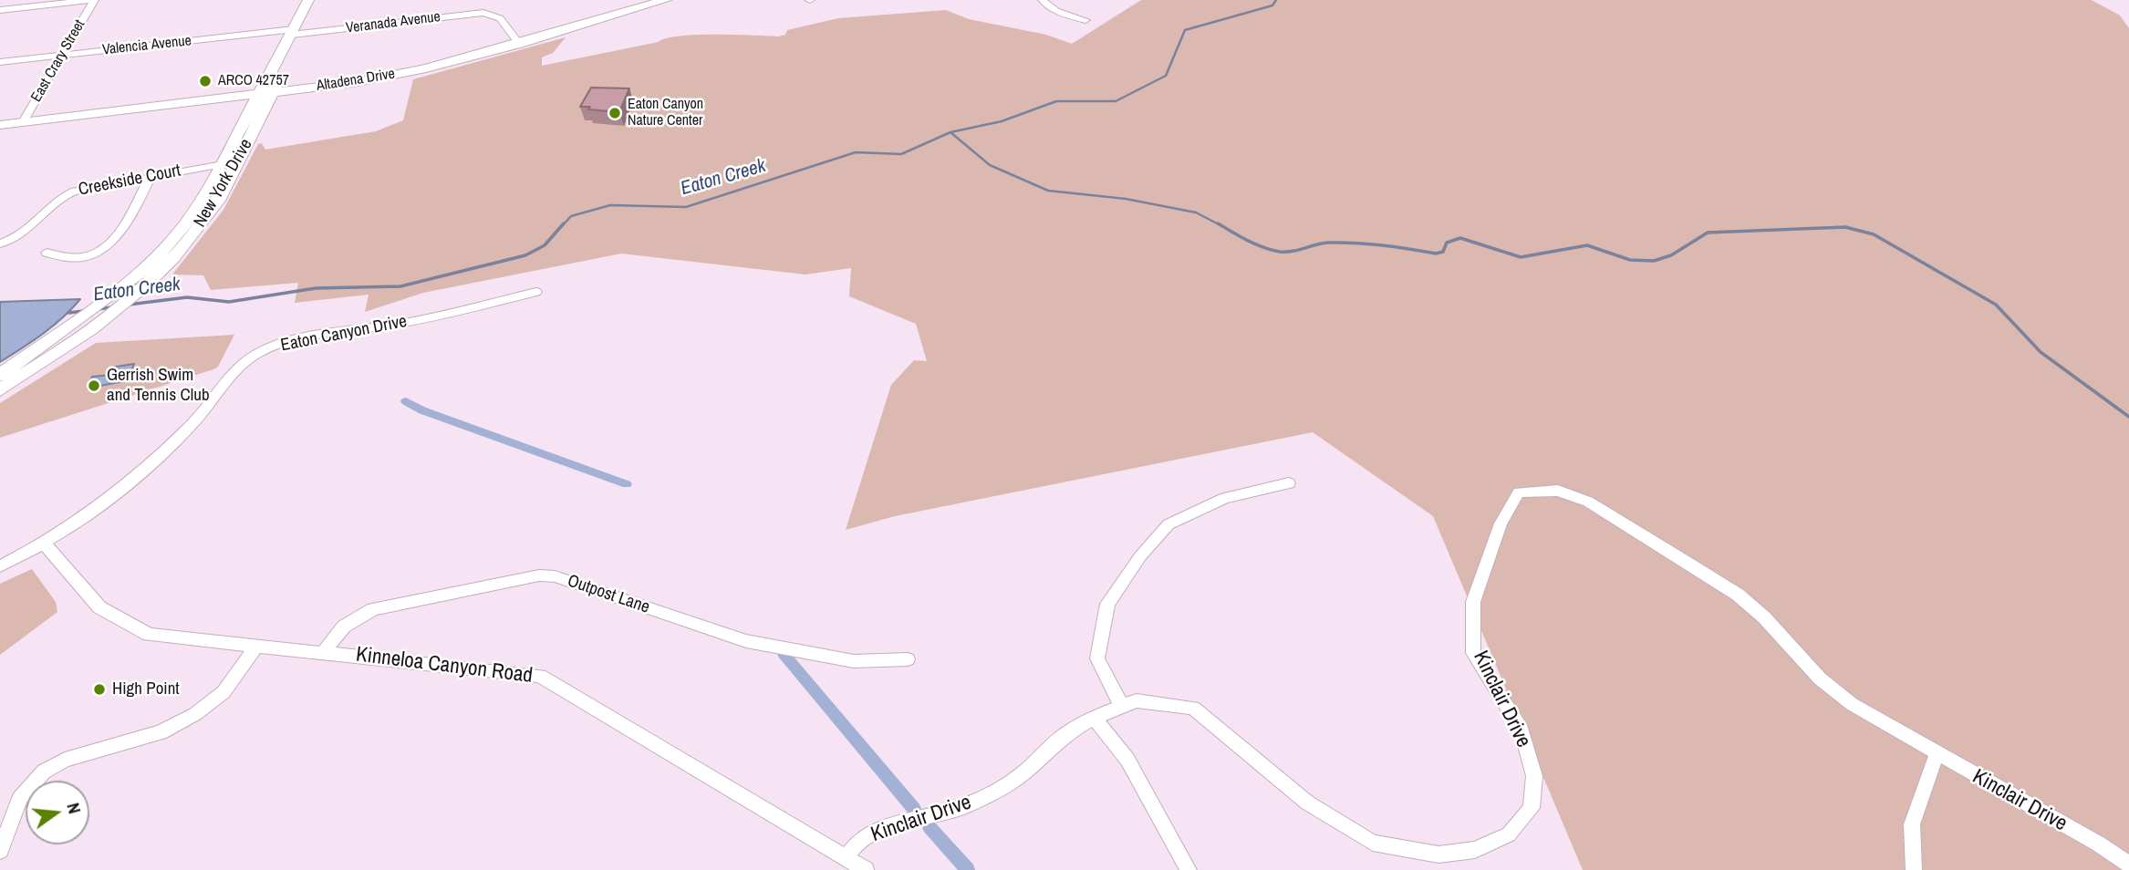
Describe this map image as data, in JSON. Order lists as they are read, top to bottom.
{
  "streets": {
    "main road": ["Altadena Drive", "New York Drive"],
    "street": [
      "Veranada Avenue",
      "Valencia Avenue",
      "East Crary Street",
      "Creekside Court",
      "Eaton Canyon Drive",
      "Outpost Lane",
      "Kinneloa Canyon Road",
      "Kinclair Drive"
    ]
  },
  "crossings": [
    ["Veranada Avenue", "Valencia Avenue"],
    ["Veranada Avenue", "Altadena Drive"],
    ["Veranada Avenue", "New York Drive"],
    ["Valencia Avenue", "East Crary Street"],
    ["Valencia Avenue", "New York Drive"],
    ["East Crary Street", "Altadena Drive"],
    ["Altadena Drive", "New York Drive"],
    ["Creekside Court", "New York Drive"],
    ["Eaton Canyon Drive", "Kinneloa Canyon Road"],
    ["Outpost Lane", "Kinneloa Canyon Road"],
    ["Kinneloa Canyon Road", "Kinclair Drive"]
  ],
  "water": ["Eaton Creek"],
  "places": [
    "ARCO 42757",
    "Eaton Canyon Nature Center",
    "Gerrish Swim and Tennis Club",
    "High Point"
  ],
  "north": "right"
}
